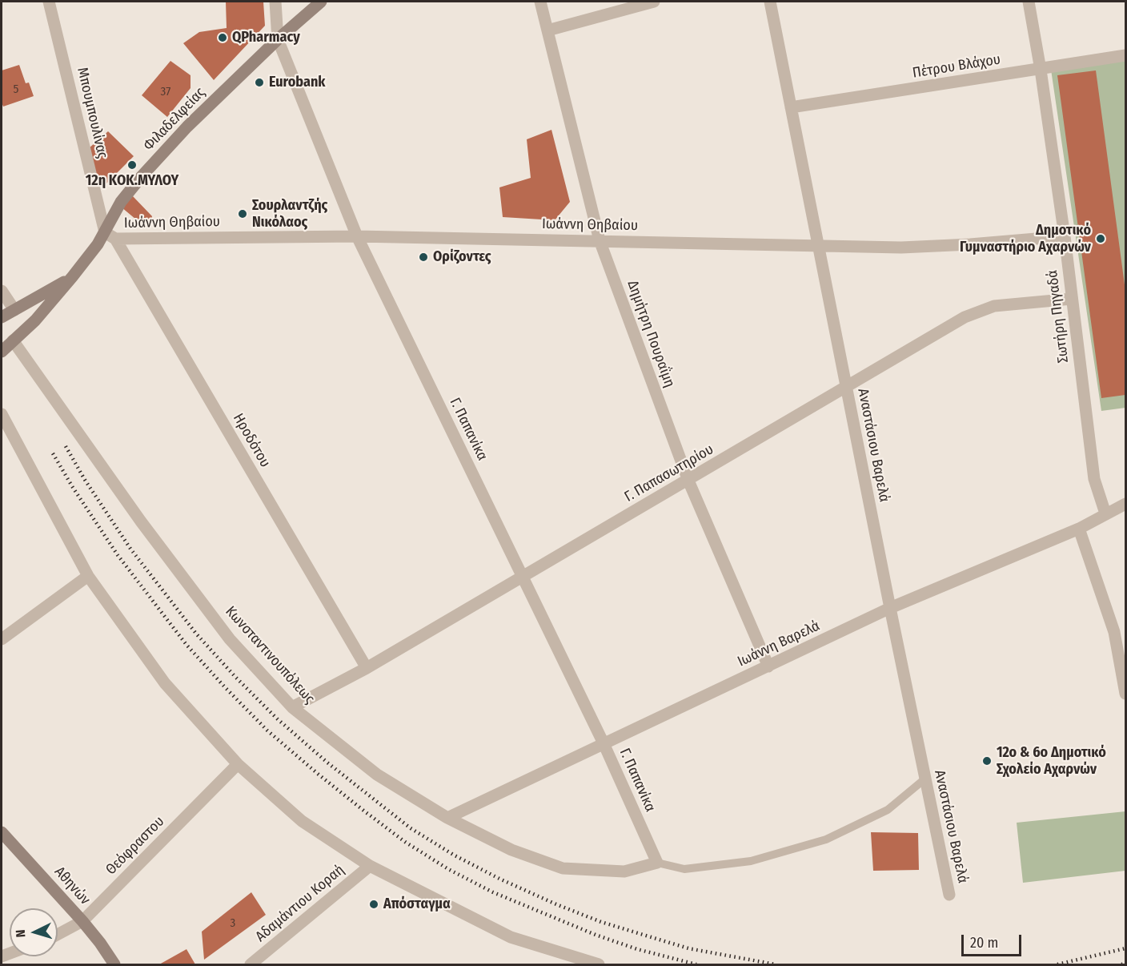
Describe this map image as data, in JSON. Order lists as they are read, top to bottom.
{
  "streets": {
    "main road": ["Φιλαδελφείας", "Αθηνών"],
    "street": [
      "Πέτρου Βλάχου",
      "Μπουμπουλίνας",
      "Ιωάννη Θηβαίου",
      "Σωτήρη Πηγαδά",
      "Δημήτρη Πουραΐμη",
      "Γ. Παπανίκα",
      "Ηροδότου",
      "Αναστάσιου Βαρελά",
      "Γ. Παπασωτηρίου",
      "Ιωάννη Βαρελά",
      "Κωνσταντινουπόλεως",
      "Θεόφραστου",
      "Αδαμάντιου Κοραή"
    ]
  },
  "crossings": [
    ["Πέτρου Βλάχου", "Σωτήρη Πηγαδά"],
    ["Πέτρου Βλάχου", "Αναστάσιου Βαρελά"],
    ["Μπουμπουλίνας", "Φιλαδελφείας"],
    ["Μπουμπουλίνας", "Ιωάννη Θηβαίου"],
    ["Μπουμπουλίνας", "Ηροδότου"],
    ["Φιλαδελφείας", "Ιωάννη Θηβαίου"],
    ["Φιλαδελφείας", "Γ. Παπανίκα"],
    ["Φιλαδελφείας", "Ηροδότου"],
    ["Φιλαδελφείας", "Κωνσταντινουπόλεως"],
    ["Ιωάννη Θηβαίου", "Σωτήρη Πηγαδά"],
    ["Ιωάννη Θηβαίου", "Δημήτρη Πουραΐμη"],
    ["Ιωάννη Θηβαίου", "Γ. Παπανίκα"],
    ["Ιωάννη Θηβαίου", "Ηροδότου"],
    ["Ιωάννη Θηβαίου", "Αναστάσιου Βαρελά"],
    ["Σωτήρη Πηγαδά", "Γ. Παπασωτηρίου"],
    ["Σωτήρη Πηγαδά", "Ιωάννη Βαρελά"],
    ["Δημήτρη Πουραΐμη", "Γ. Παπασωτηρίου"],
    ["Δημήτρη Πουραΐμη", "Ιωάννη Βαρελά"],
    ["Γ. Παπανίκα", "Γ. Παπασωτηρίου"],
    ["Γ. Παπανίκα", "Ιωάννη Βαρελά"],
    ["Γ. Παπανίκα", "Κωνσταντινουπόλεως"],
    ["Ηροδότου", "Γ. Παπασωτηρίου"],
    ["Αναστάσιου Βαρελά", "Γ. Παπασωτηρίου"],
    ["Αναστάσιου Βαρελά", "Ιωάννη Βαρελά"],
    ["Γ. Παπασωτηρίου", "Κωνσταντινουπόλεως"],
    ["Ιωάννη Βαρελά", "Κωνσταντινουπόλεως"],
    ["Θεόφραστου", "Αθηνών"]
  ],
  "places": [
    "QPharmacy",
    "Eurobank",
    "12η ΚΟΚ.ΜΥΛΟΥ",
    "Σουρλαντζής Νικόλαος",
    "Δημοτικό Γυμναστήριο Αχαρνών",
    "Ορίζοντες",
    "12ο & 6ο Δημοτικό Σχολείο Αχαρνών",
    "Απόσταγμα"
  ],
  "house_numbers": ["5", "37", "3"],
  "scale_bar": "20 m",
  "north": "left"
}
